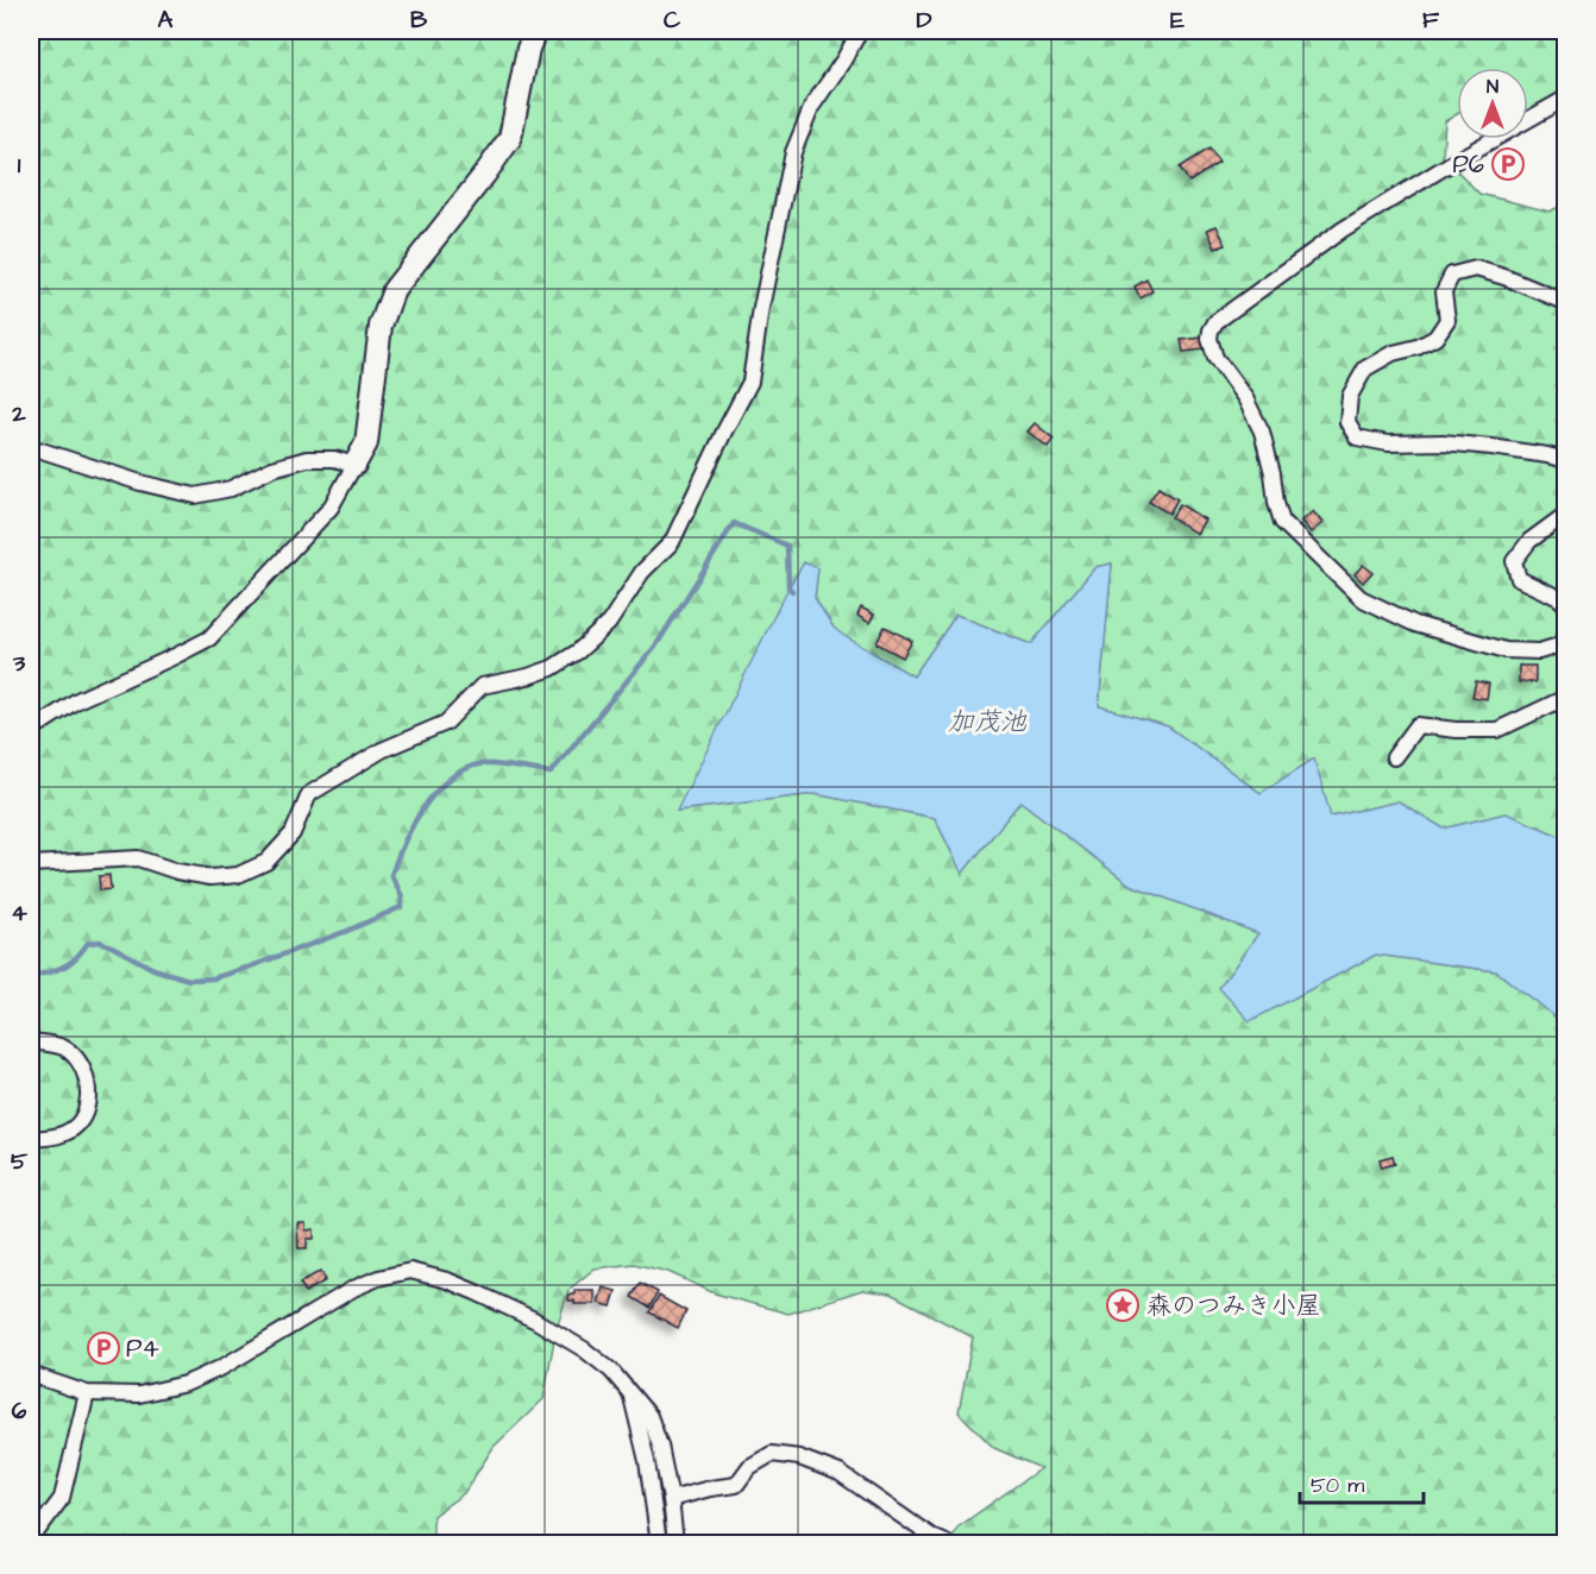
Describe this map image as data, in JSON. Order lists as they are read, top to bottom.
{
  "water": ["加茂池"],
  "places": {
    "parking": ["P6", "P4"],
    "place": ["森のつみき小屋"]
  },
  "scale_bar": "50 m",
  "north": "top",
  "grid": {
    "columns": [
      "A",
      "B",
      "C",
      "D",
      "E",
      "F"
    ],
    "rows": [
      "1",
      "2",
      "3",
      "4",
      "5",
      "6"
    ]
  }
}
